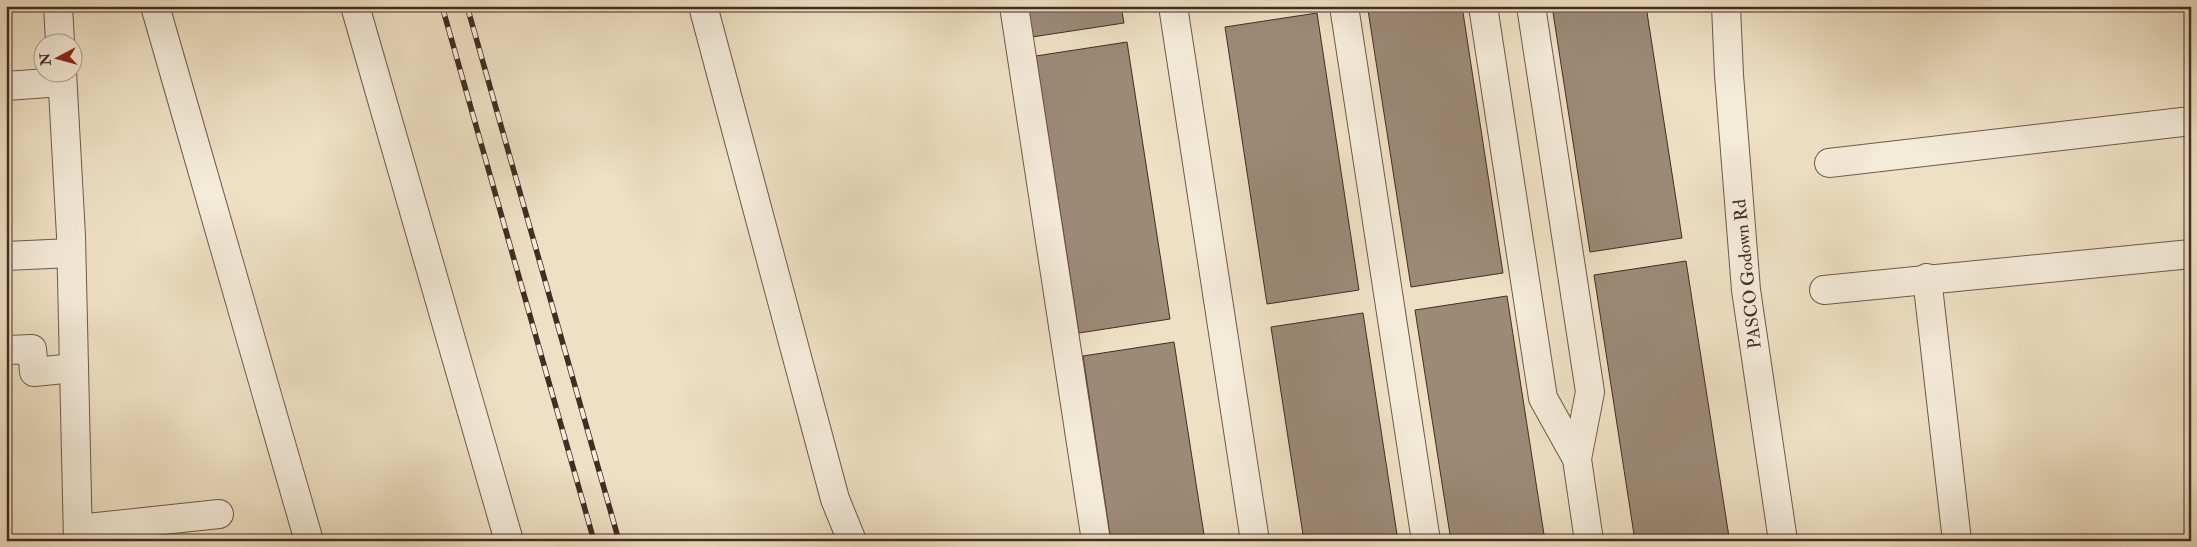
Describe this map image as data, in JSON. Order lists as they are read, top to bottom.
{
  "streets": {
    "street": ["PASCO Godown Rd"]
  },
  "north": "left"
}
